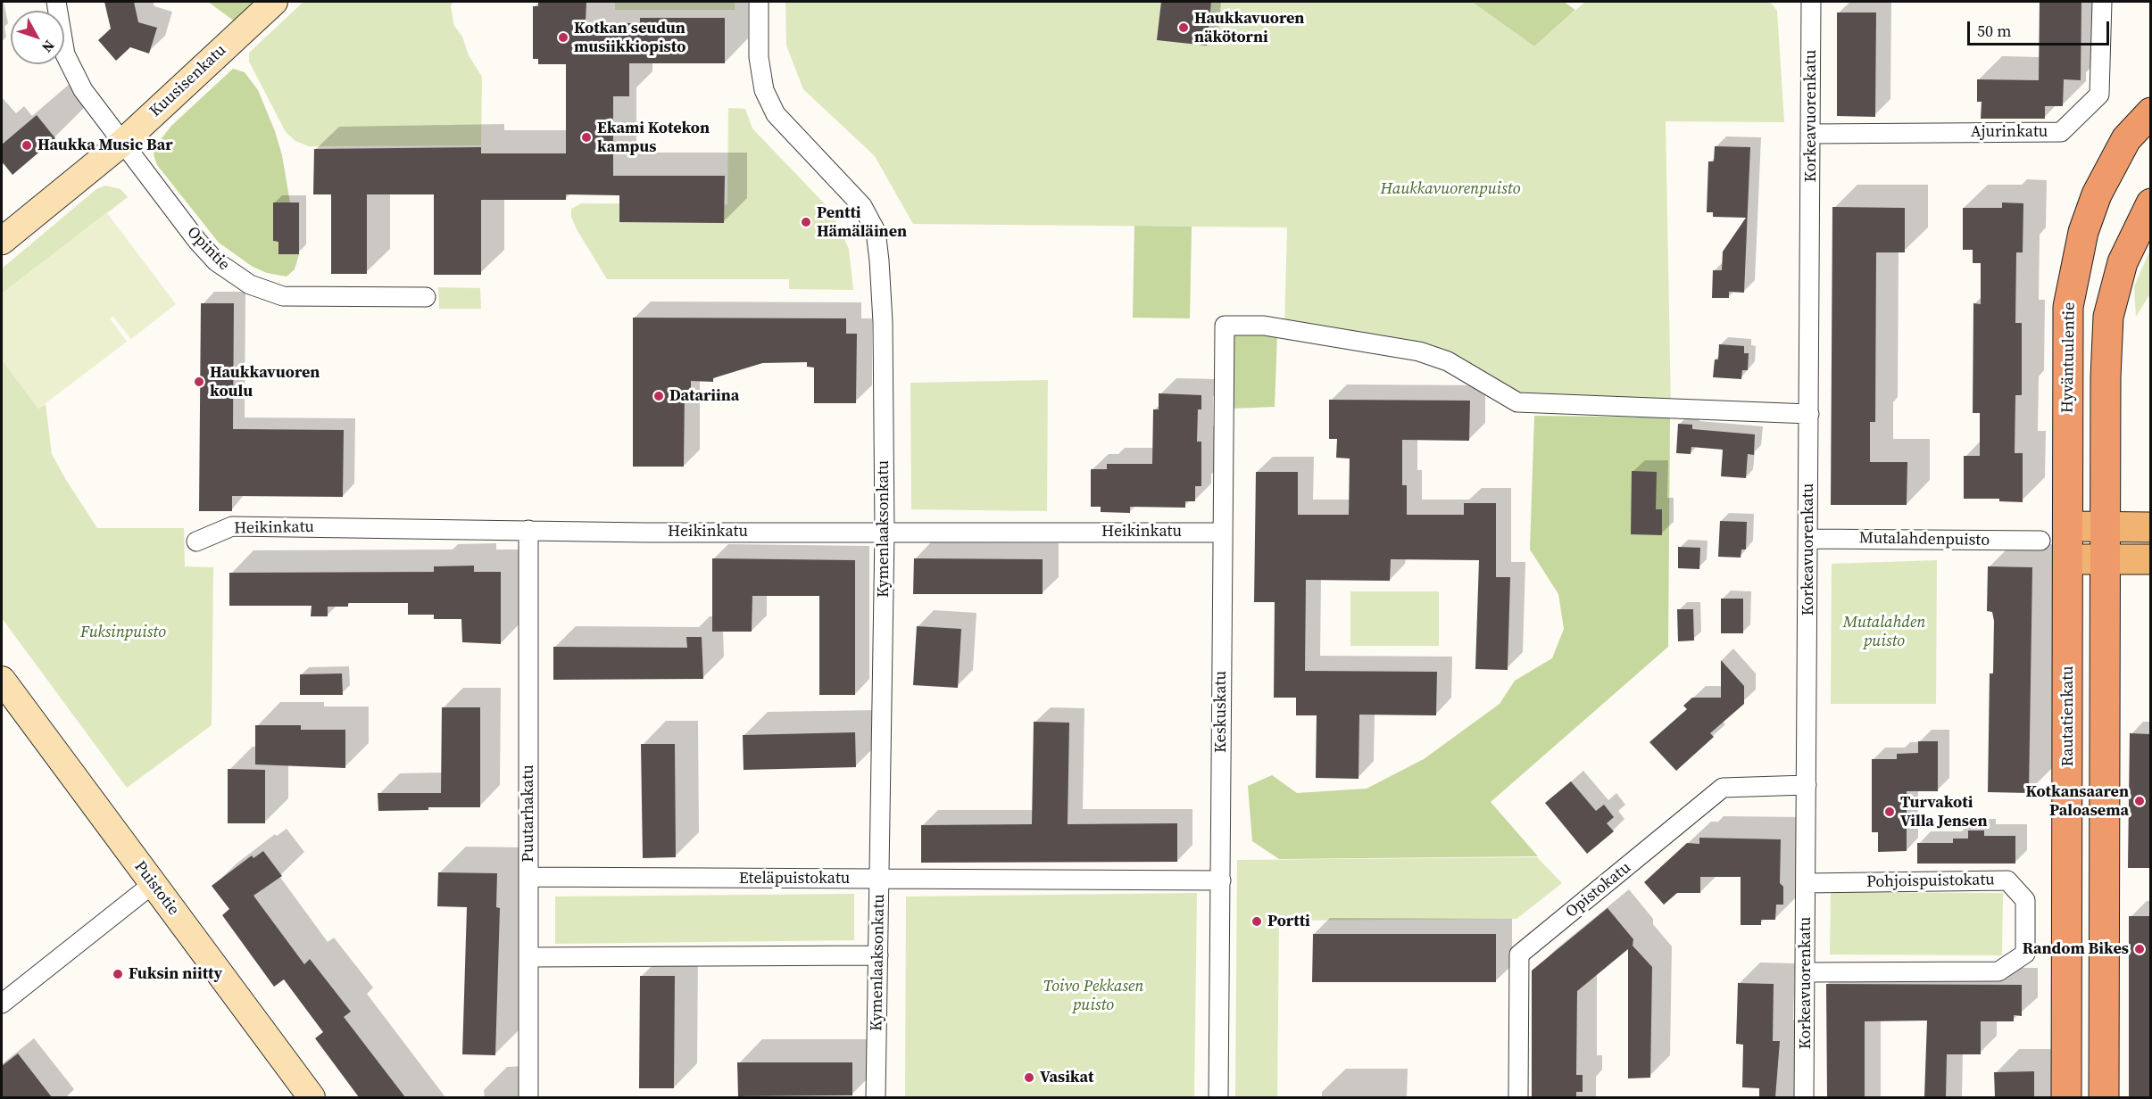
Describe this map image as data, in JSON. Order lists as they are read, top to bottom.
{
  "streets": {
    "highway": ["Hyväntuulentie", "Rautatienkatu"],
    "main road": ["Kuusisenkatu", "Puistotie"],
    "street": [
      "Korkeavuorenkatu",
      "Ajurinkatu",
      "Opintie",
      "Heikinkatu",
      "Kymenlaaksonkatu",
      "Mutalahdenpuisto",
      "Keskuskatu",
      "Puutarhakatu",
      "Eteläpuistokatu",
      "Pohjoispuistokatu",
      "Opistokatu"
    ]
  },
  "crossings": [
    ["Kuusisenkatu", "Opintie"],
    ["Korkeavuorenkatu", "Ajurinkatu"],
    ["Korkeavuorenkatu", "Mutalahdenpuisto"],
    ["Korkeavuorenkatu", "Keskuskatu"],
    ["Korkeavuorenkatu", "Pohjoispuistokatu"],
    ["Korkeavuorenkatu", "Opistokatu"],
    ["Hyväntuulentie", "Rautatienkatu"],
    ["Heikinkatu", "Kymenlaaksonkatu"],
    ["Heikinkatu", "Keskuskatu"],
    ["Heikinkatu", "Puutarhakatu"],
    ["Kymenlaaksonkatu", "Eteläpuistokatu"],
    ["Keskuskatu", "Eteläpuistokatu"],
    ["Puutarhakatu", "Eteläpuistokatu"]
  ],
  "parks": [
    "Haukkavuorenpuisto",
    "Mutalahden puisto",
    "Fuksinpuisto",
    "Toivo Pekkasen puisto"
  ],
  "places": [
    "Haukkavuoren näkötorni",
    "Kotkan seudun musiikkiopisto",
    "Ekami Kotekon kampus",
    "Haukka Music Bar",
    "Pentti Hämäläinen",
    "Haukkavuoren koulu",
    "Datariina",
    "Kotkansaaren Paloasema",
    "Turvakoti Villa Jensen",
    "Portti",
    "Random Bikes",
    "Fuksin niitty",
    "Vasikat"
  ],
  "scale_bar": "50 m",
  "north": "bottom right"
}
